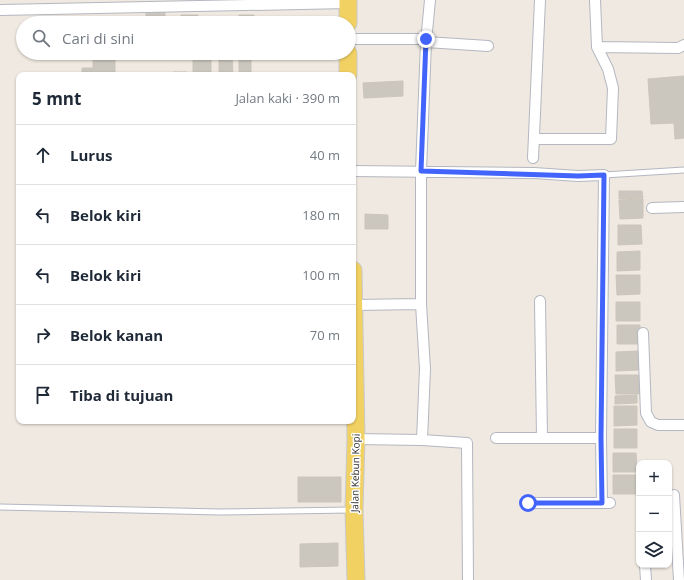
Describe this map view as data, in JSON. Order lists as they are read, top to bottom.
{
  "streets": {
    "main road": ["Jalan Kebun Kopi"]
  },
  "page": {
    "search": "Cari di sini",
    "heading": ["5 mnt", "Jalan kaki · 390 m"],
    "list": [
      ["Lurus", "40 m"],
      ["Belok kiri", "180 m"],
      ["Belok kiri", "100 m"],
      ["Belok kanan", "70 m"],
      "Tiba di tujuan"
    ],
    "map_buttons": ["+", "−"]
  }
}
